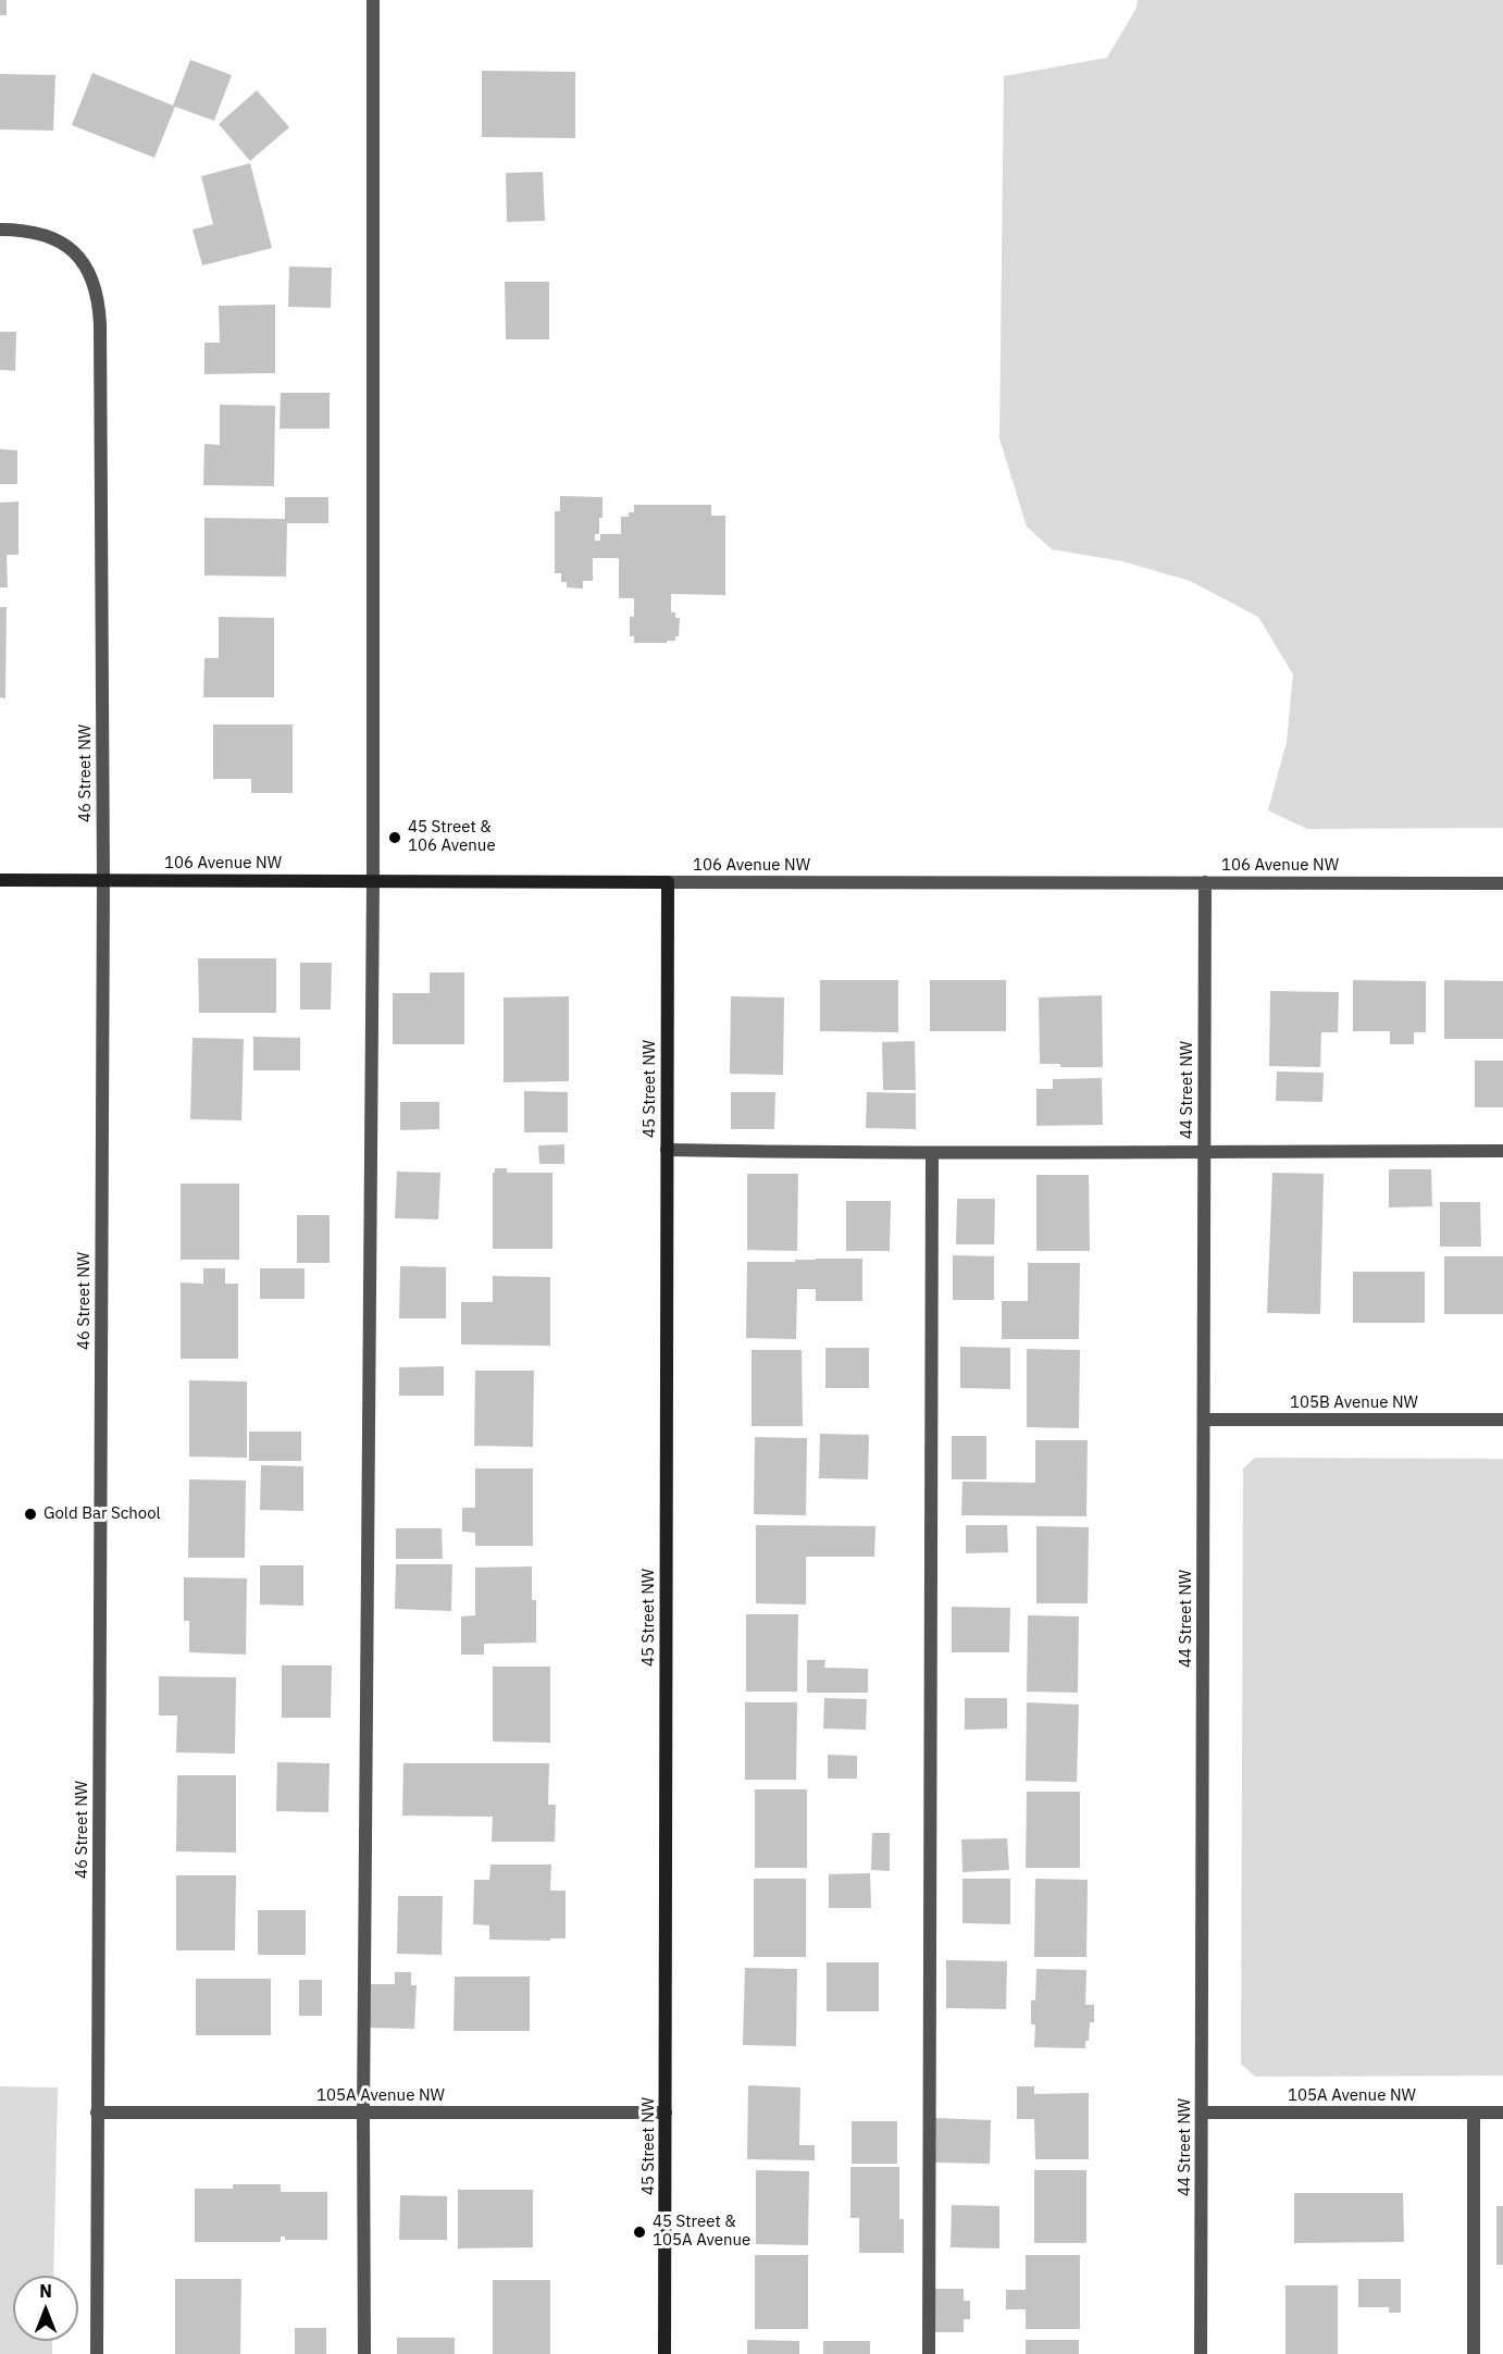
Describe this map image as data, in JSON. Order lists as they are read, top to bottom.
{
  "streets": {
    "street": [
      "46 Street NW",
      "106 Avenue NW",
      "45 Street NW",
      "44 Street NW",
      "105B Avenue NW",
      "105A Avenue NW"
    ]
  },
  "crossings": [
    ["46 Street NW", "106 Avenue NW"],
    ["46 Street NW", "105A Avenue NW"],
    ["106 Avenue NW", "45 Street NW"],
    ["106 Avenue NW", "44 Street NW"],
    ["45 Street NW", "105A Avenue NW"],
    ["44 Street NW", "105B Avenue NW"],
    ["44 Street NW", "105A Avenue NW"]
  ],
  "places": ["45 Street & 106 Avenue", "Gold Bar School", "45 Street & 105A Avenue"],
  "north": "top"
}
